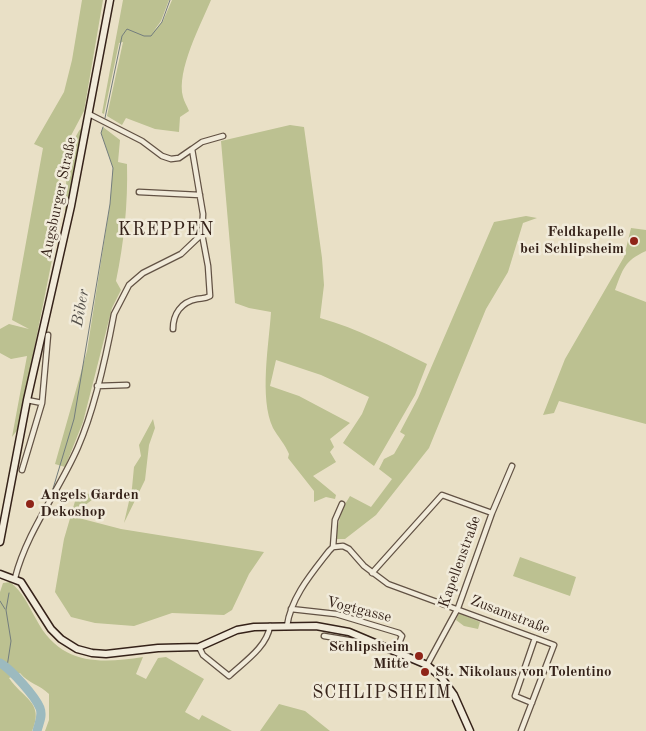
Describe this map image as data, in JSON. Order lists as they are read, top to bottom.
{
  "streets": {
    "street": [
      "Augsburger Straße",
      "Kapellenstraße",
      "Vogtgasse",
      "Zusamstraße"
    ]
  },
  "crossings": [
    ["Kapellenstraße", "Zusamstraße"]
  ],
  "districts": ["KREPPEN", "SCHLIPSHEIM"],
  "water": ["Biber"],
  "places": [
    "Feldkapelle bei Schlipsheim",
    "Angels Garden Dekoshop",
    "Schlipsheim Mitte",
    "St. Nikolaus von Tolentino"
  ]
}
